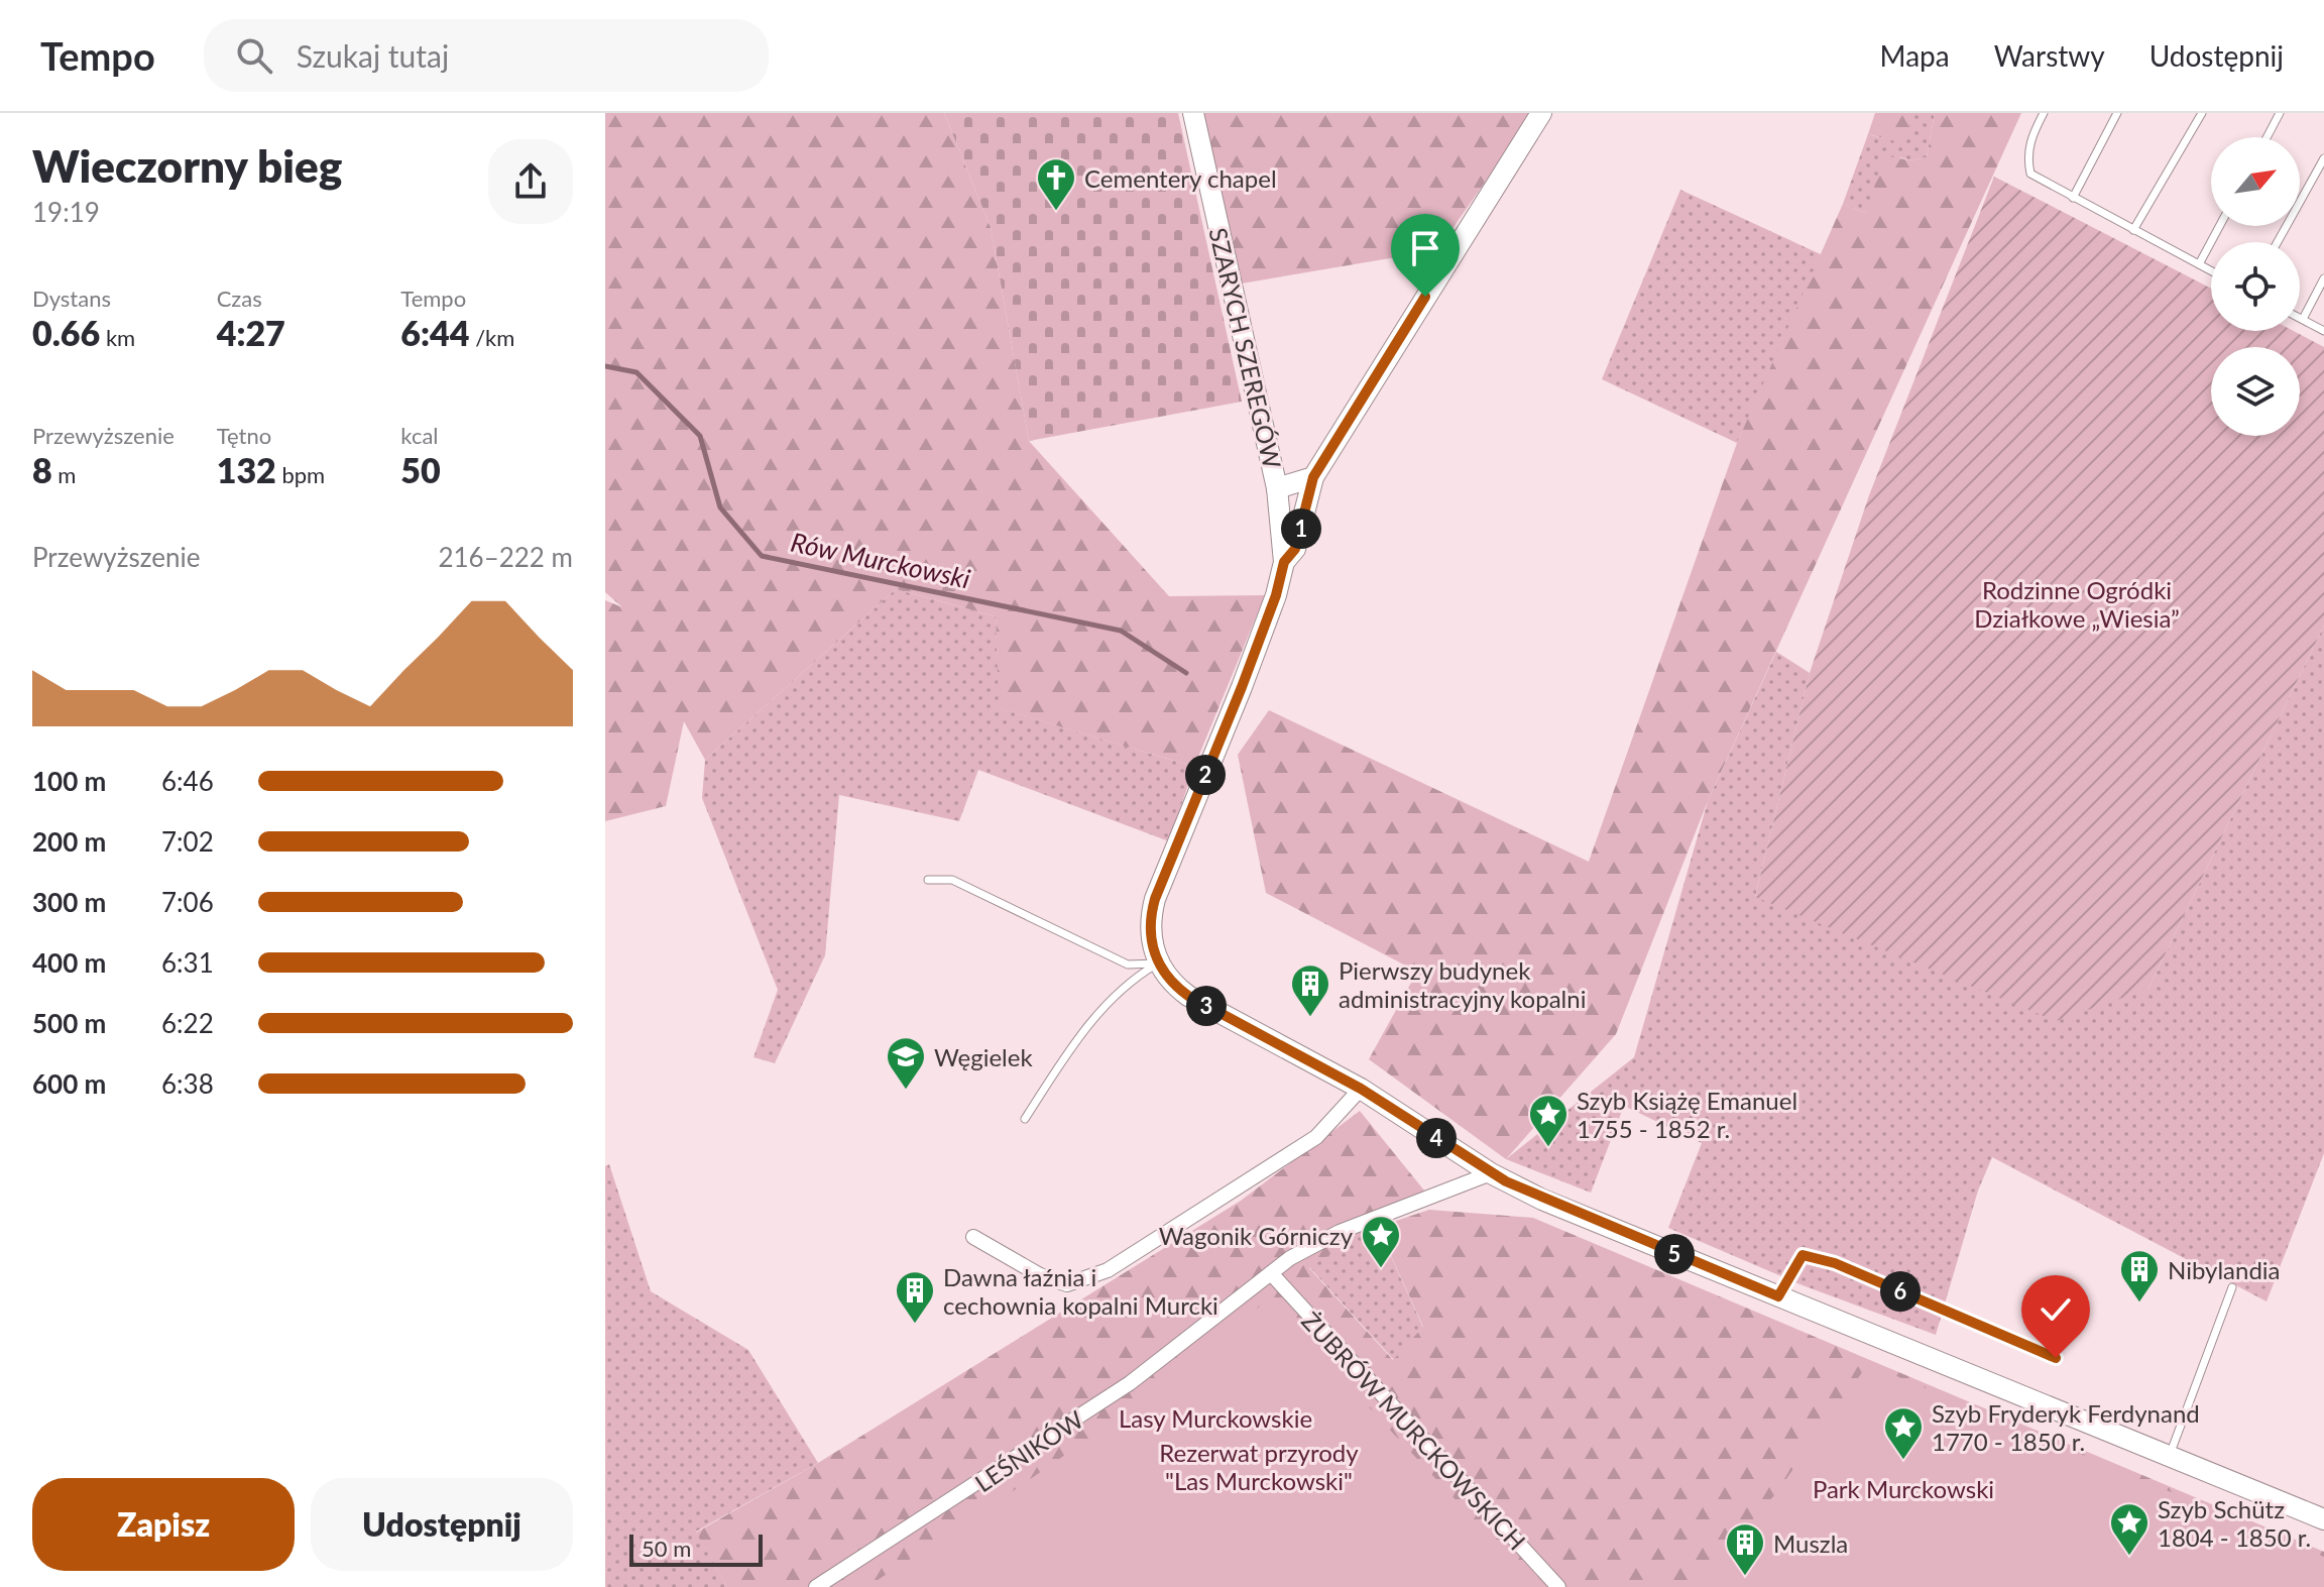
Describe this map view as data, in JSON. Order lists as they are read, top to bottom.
{
  "streets": {
    "street": ["SZARYCH SZEREGÓW", "ŻUBRÓW MURCKOWSKICH", "LEŚNIKÓW"]
  },
  "crossings": [
    ["ŻUBRÓW MURCKOWSKICH", "LEŚNIKÓW"]
  ],
  "water": ["Rów Murckowski"],
  "parks": [
    "Rodzinne Ogródki Działkowe „Wiesia”",
    "Lasy Murckowskie",
    "Rezerwat przyrody \"Las Murckowski\"",
    "Park Murckowski"
  ],
  "places": {
    "church": ["Cementery chapel"],
    "building": [
      "Pierwszy budynek administracyjny kopalni",
      "Nibylandia",
      "Dawna łaźnia i cechownia kopalni Murcki",
      "Muszla"
    ],
    "school or university": ["Węgielek"],
    "place": [
      "Szyb Książę Emanuel 1755 - 1852 r.",
      "Wagonik Górniczy",
      "Szyb Fryderyk Ferdynand 1770 - 1850 r.",
      "Szyb Schütz 1804 - 1850 r."
    ]
  },
  "scale_bar": "50 m",
  "north": "top right",
  "page": {
    "header": "Tempo",
    "search": "Szukaj tutaj",
    "nav": ["Mapa", "Warstwy", "Udostępnij"],
    "heading": ["Wieczorny bieg", "19:19"],
    "stats": [
      ["Dystans", "0.66 km"],
      ["Czas", "4:27"],
      ["Tempo", "6:44 /km"],
      ["Przewyższenie", "8 m"],
      ["Tętno", "132 bpm"],
      ["kcal", "50"]
    ],
    "pins": [
      "1",
      "2",
      "3",
      "4",
      "5",
      "6"
    ],
    "chart": ["Przewyższenie", "216–222 m"],
    "list": [
      {
        "name": "100 m",
        "note": "6:46"
      },
      {
        "name": "200 m",
        "note": "7:02"
      },
      {
        "name": "300 m",
        "note": "7:06"
      },
      {
        "name": "400 m",
        "note": "6:31"
      },
      {
        "name": "500 m",
        "note": "6:22"
      },
      {
        "name": "600 m",
        "note": "6:38"
      }
    ],
    "buttons": ["Zapisz", "Udostępnij"],
    "scale": "50 m"
  }
}
